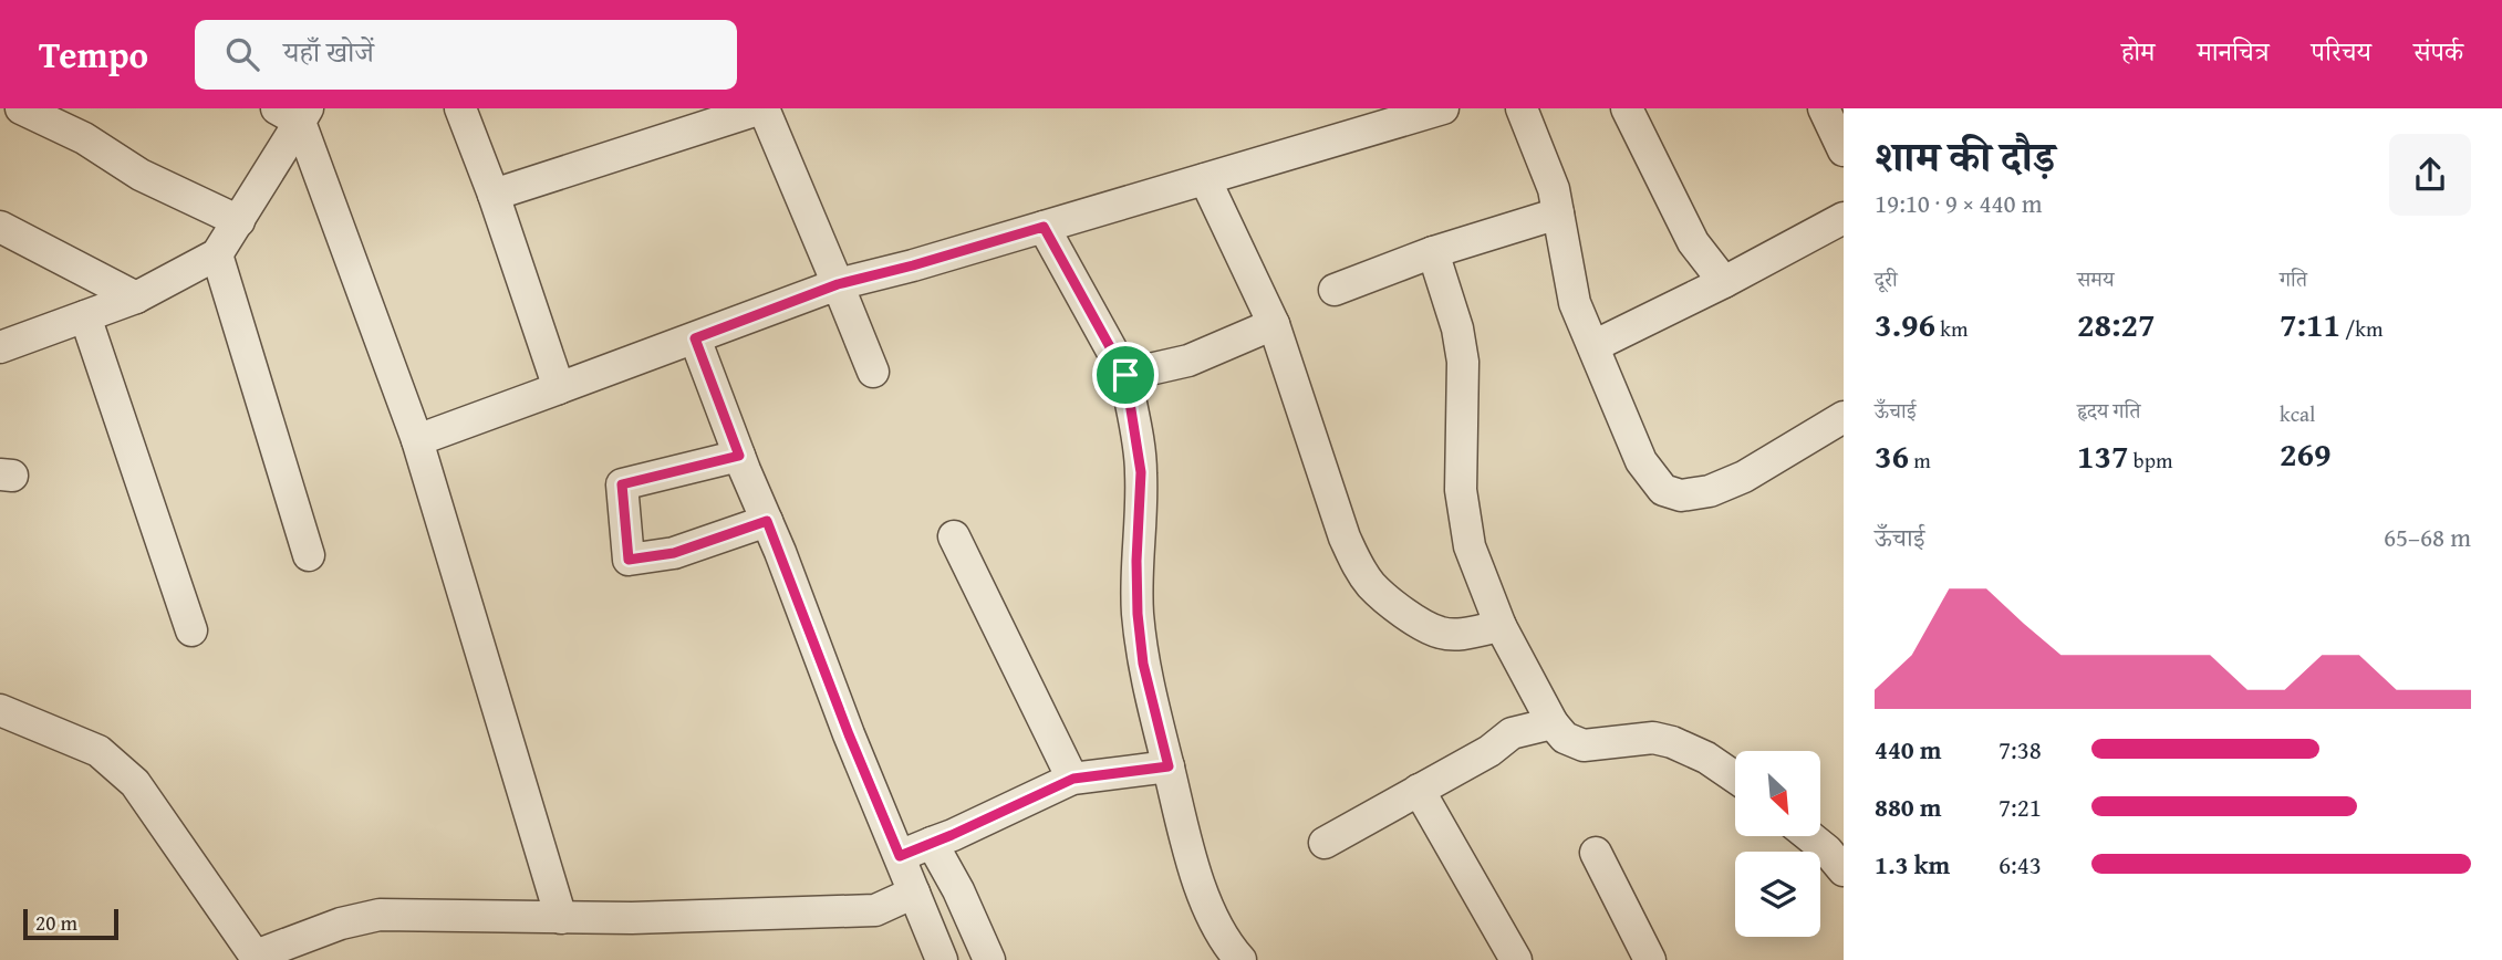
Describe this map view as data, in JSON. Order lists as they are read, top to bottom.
{
  "scale_bar": "20 m",
  "north": "bottom right",
  "page": {
    "header": "Tempo",
    "search": "यहाँ खोजें",
    "nav": [
      "होम",
      "मानचित्र",
      "परिचय",
      "संपर्क"
    ],
    "heading": ["शाम की दौड़", "19:10 · 9 × 440 m"],
    "stats": [
      ["दूरी", "3.96 km"],
      ["समय", "28:27"],
      ["गति", "7:11 /km"],
      ["ऊँचाई", "36 m"],
      ["हृदय गति", "137 bpm"],
      ["kcal", "269"]
    ],
    "chart": ["ऊँचाई", "65–68 m"],
    "list": [
      {
        "name": "440 m",
        "note": "7:38"
      },
      {
        "name": "880 m",
        "note": "7:21"
      },
      {
        "name": "1.3 km",
        "note": "6:43"
      }
    ],
    "scale": "20 m"
  }
}
